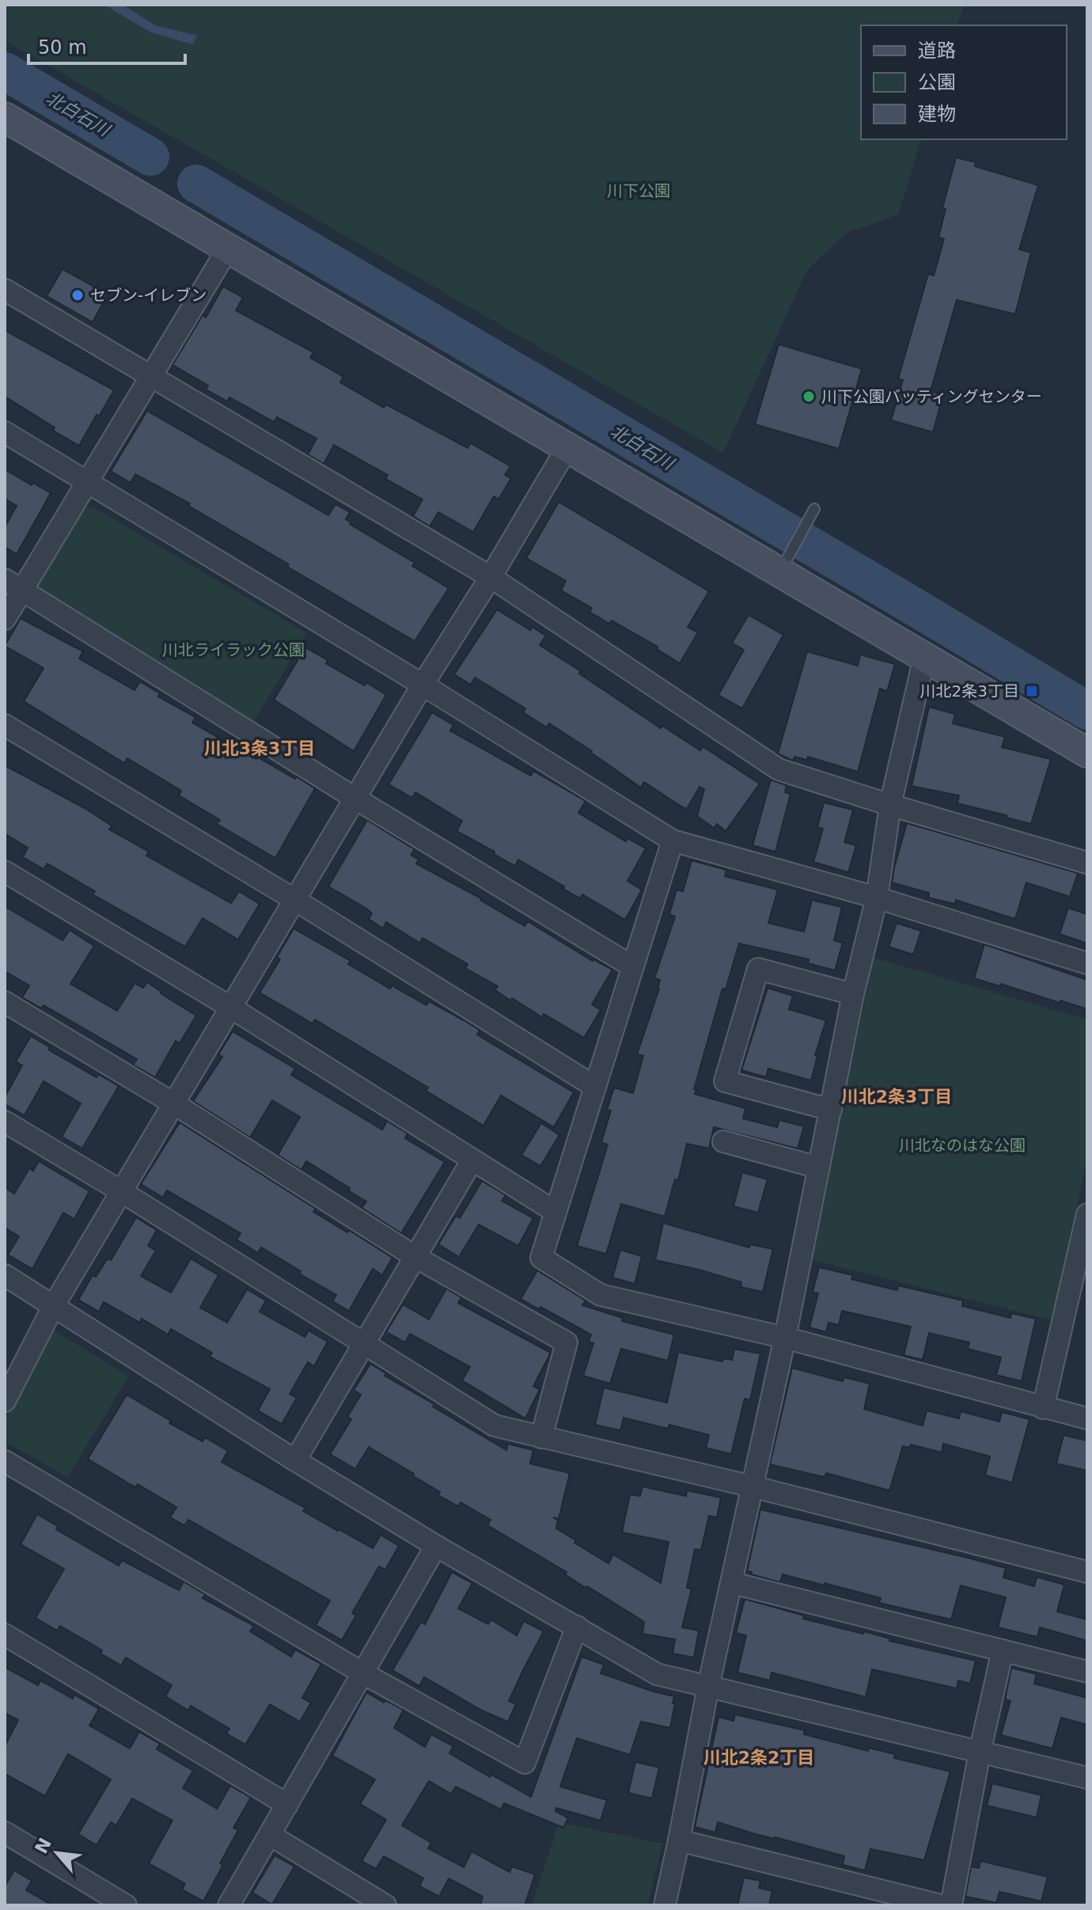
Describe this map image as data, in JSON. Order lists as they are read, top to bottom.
{
  "districts": ["川北3条3丁目", "川北2条3丁目", "川北2条2丁目"],
  "water": ["北白石川"],
  "parks": ["川下公園", "川北ライラック公園", "川北なのはな公園"],
  "places": {
    "other": ["セブン-イレブン", "川下公園バッティングセンター"],
    "transit": ["川北2条3丁目"]
  },
  "legend": ["道路", "公園", "建物"],
  "scale_bar": "50 m",
  "north": "top left"
}
